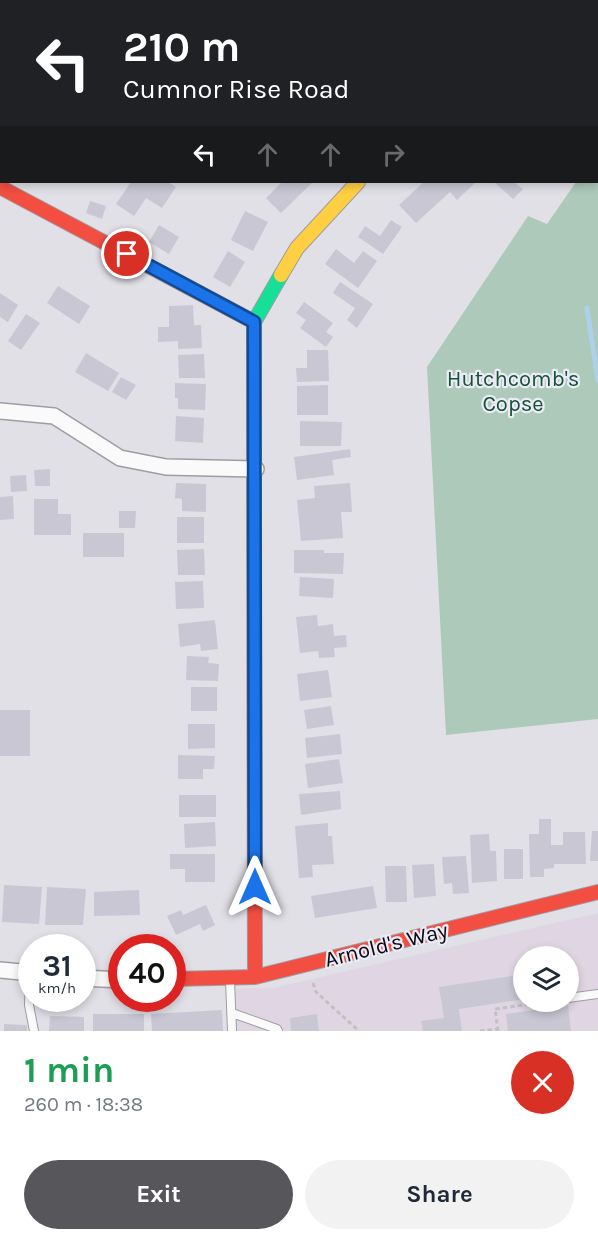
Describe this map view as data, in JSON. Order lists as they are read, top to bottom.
{
  "streets": {
    "street": ["Arnold's Way"]
  },
  "parks": ["Hutchcomb's Copse"],
  "page": {
    "turn": ["210 m", "Cumnor Rise Road"],
    "speed": "31 km/h",
    "limit": "40",
    "heading": ["1 min", "260 m · 18:38"],
    "buttons": ["Exit", "Share"]
  }
}
